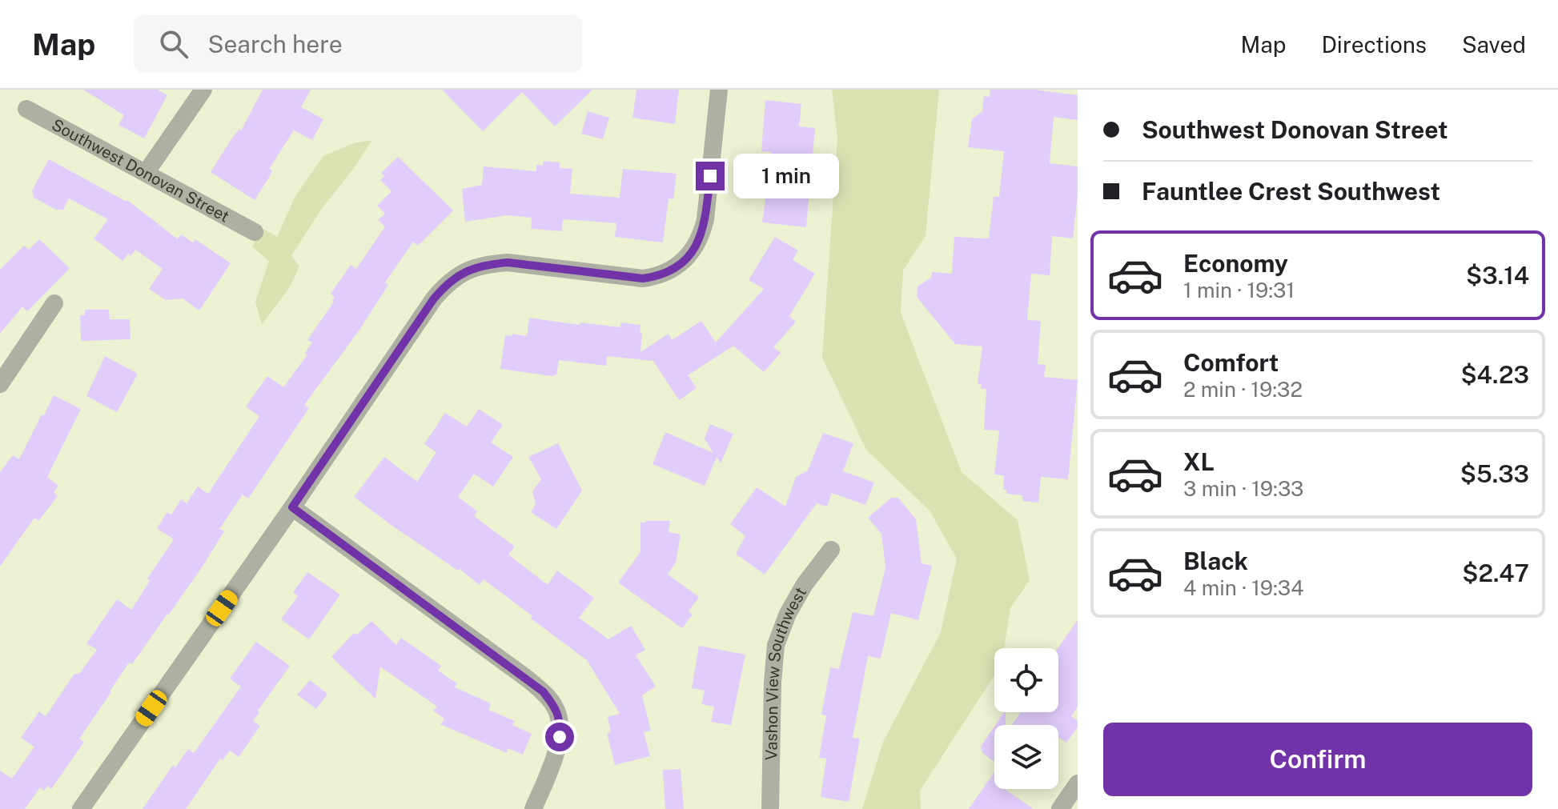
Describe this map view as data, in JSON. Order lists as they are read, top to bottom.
{
  "streets": {
    "street": ["Southwest Donovan Street", "Vashon View Southwest"]
  },
  "page": {
    "header": "Map",
    "search": "Search here",
    "nav": ["Map", "Directions", "Saved"],
    "banner": ["Southwest Donovan Street", "Fauntlee Crest Southwest"],
    "bubble": "1 min",
    "list": [
      {
        "name": "Economy",
        "note": "1 min · 19:31",
        "value": "$3.14"
      },
      {
        "name": "Comfort",
        "note": "2 min · 19:32",
        "value": "$4.23"
      },
      {
        "name": "XL",
        "note": "3 min · 19:33",
        "value": "$5.33"
      },
      {
        "name": "Black",
        "note": "4 min · 19:34",
        "value": "$2.47"
      }
    ],
    "buttons": "Confirm"
  }
}
